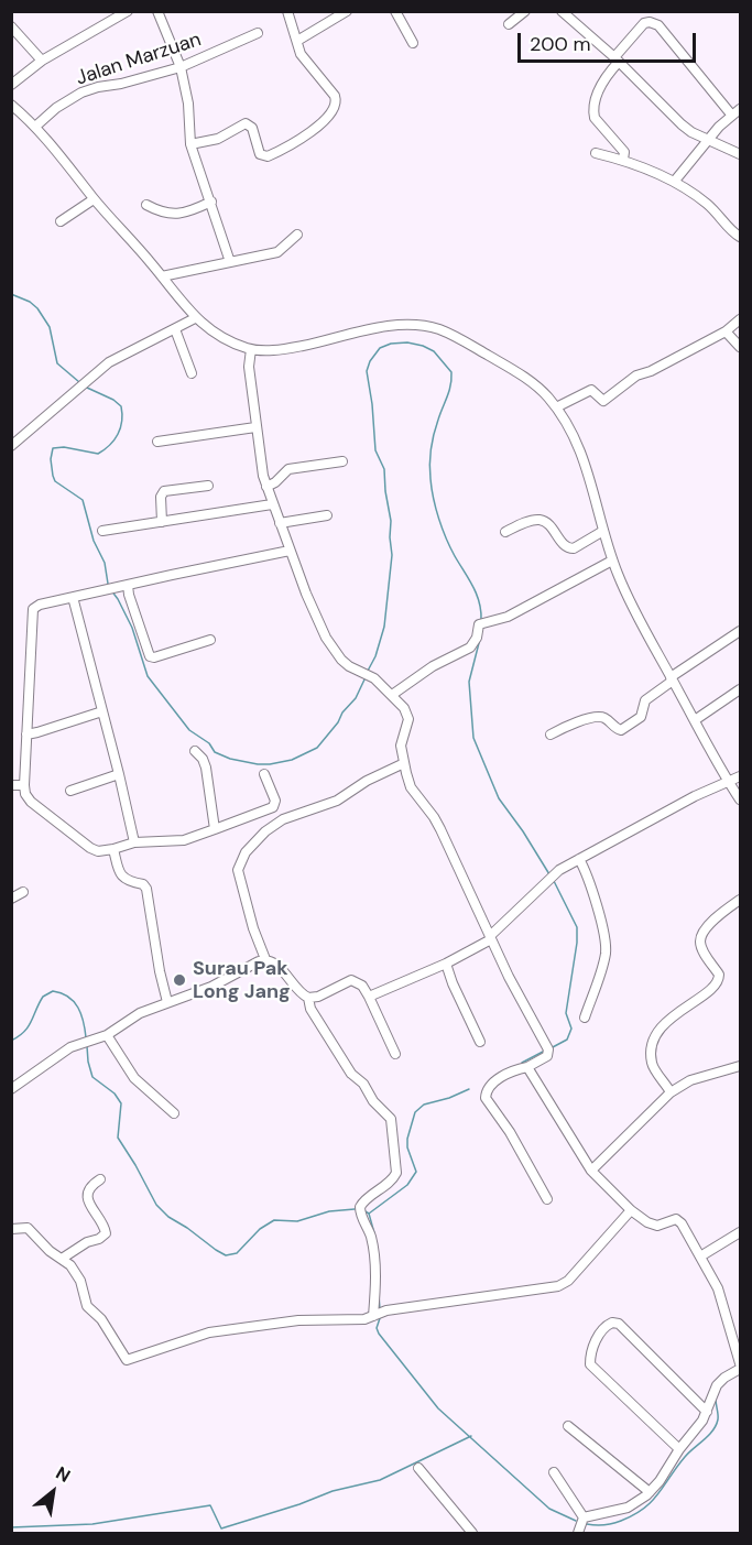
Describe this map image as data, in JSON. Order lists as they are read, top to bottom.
{
  "streets": {
    "street": ["Jalan Marzuan"]
  },
  "places": ["Surau Pak Long Jang"],
  "scale_bar": "200 m",
  "north": "top right"
}
